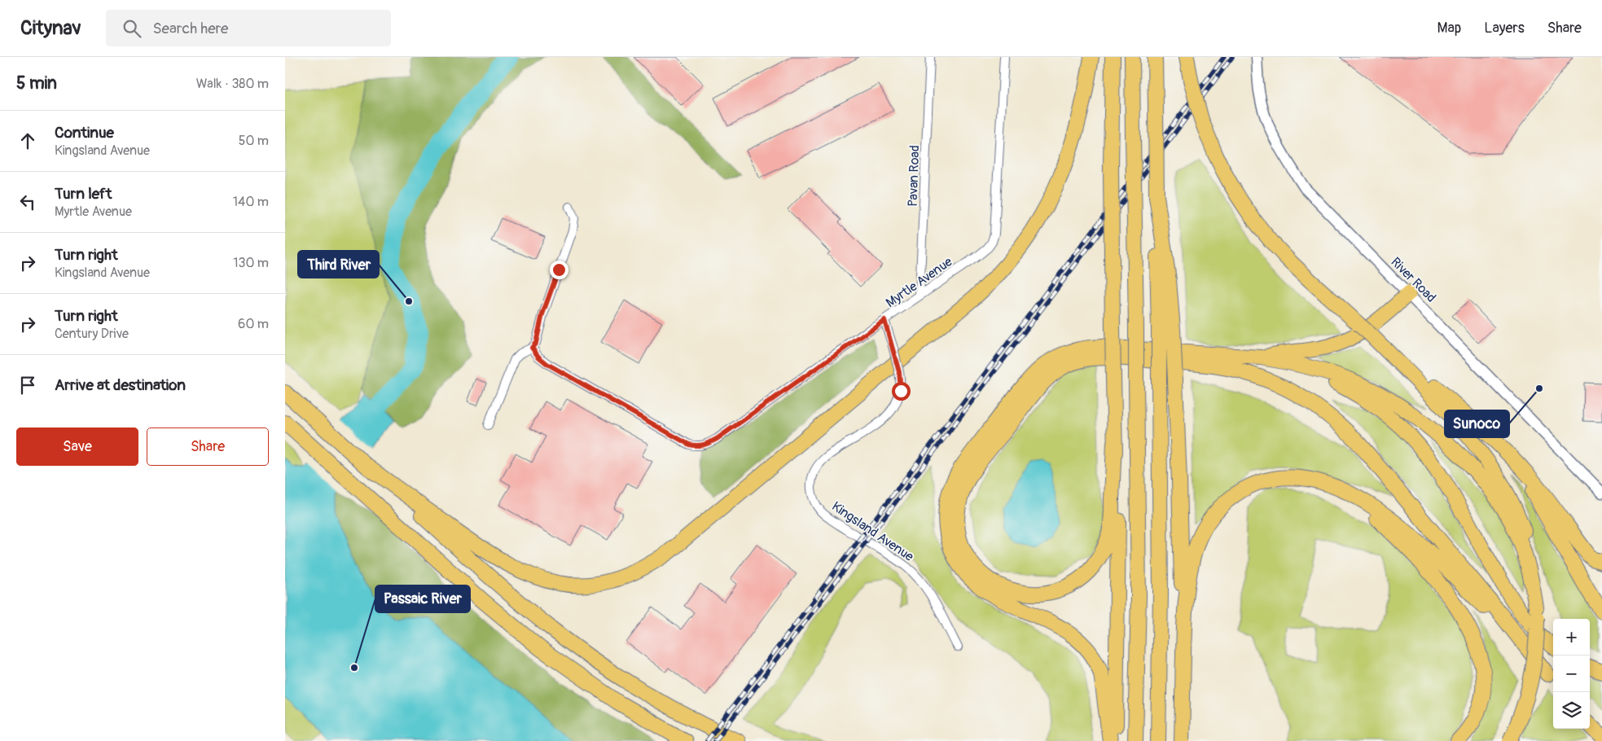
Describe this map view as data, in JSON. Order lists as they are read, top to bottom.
{
  "streets": {
    "street": [
      "Pavan Road",
      "River Road",
      "Myrtle Avenue",
      "Kingsland Avenue"
    ]
  },
  "crossings": [
    ["Pavan Road", "Myrtle Avenue"],
    ["Myrtle Avenue", "Kingsland Avenue"]
  ],
  "places": ["Third River", "Sunoco", "Passaic River"],
  "page": {
    "header": "Citynav",
    "search": "Search here",
    "nav": ["Map", "Layers", "Share"],
    "heading": ["5 min", "Walk · 380 m"],
    "list": [
      ["Continue", "Kingsland Avenue", "50 m"],
      ["Turn left", "Myrtle Avenue", "140 m"],
      ["Turn right", "Kingsland Avenue", "130 m"],
      ["Turn right", "Century Drive", "60 m"],
      "Arrive at destination"
    ],
    "buttons": ["Save", "Share"],
    "map_buttons": ["+", "−"]
  }
}
